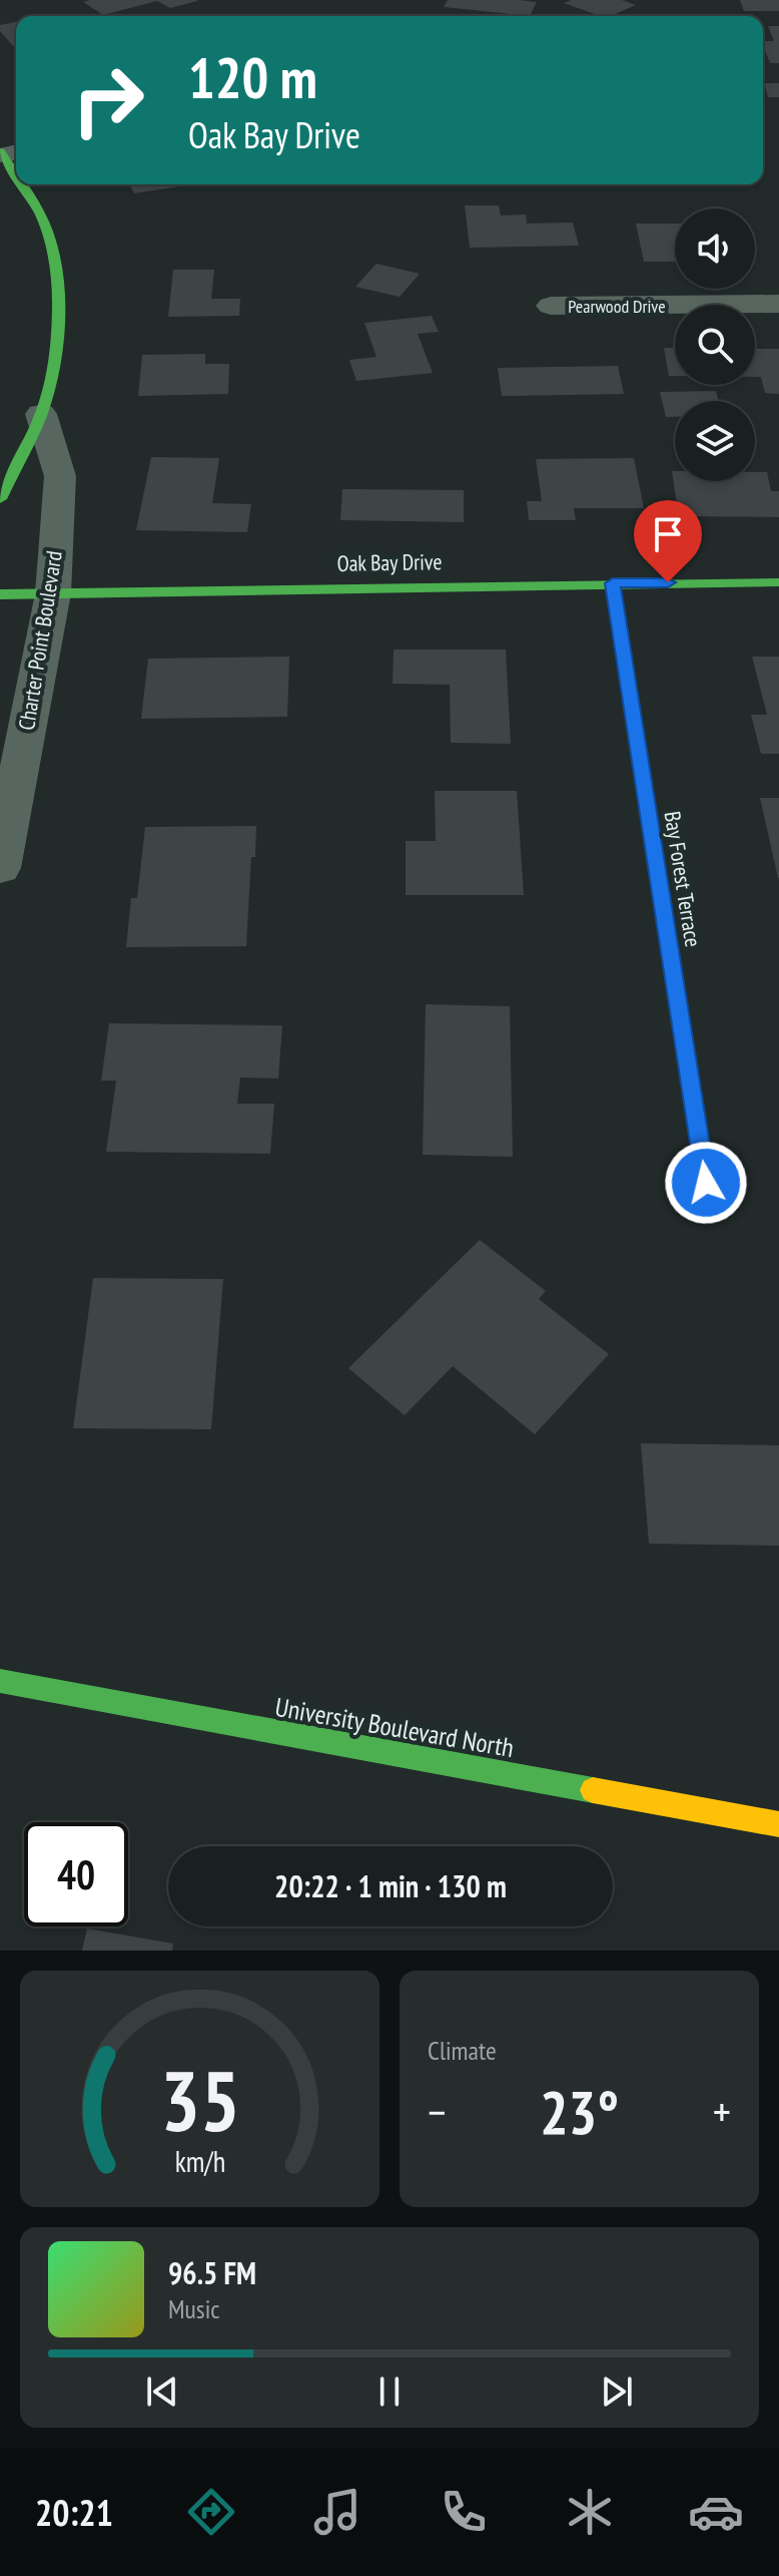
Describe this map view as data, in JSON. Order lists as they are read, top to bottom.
{
  "streets": {
    "street": [
      "Pearwood Drive",
      "Oak Bay Drive",
      "Charter Point Boulevard",
      "Bay Forest Terrace",
      "University Boulevard North"
    ]
  },
  "crossings": [
    ["Oak Bay Drive", "Charter Point Boulevard"],
    ["Oak Bay Drive", "Bay Forest Terrace"]
  ],
  "page": {
    "turn": ["120 m", "Oak Bay Drive"],
    "limit": "40",
    "trip": "20:22 · 1 min · 130 m",
    "tile": "Climate",
    "heat": ["−", "23°", "+"],
    "song": ["96.5 FM", "Music"],
    "tabs": "20:21",
    "gauge": ["35", "km/h"]
  }
}
